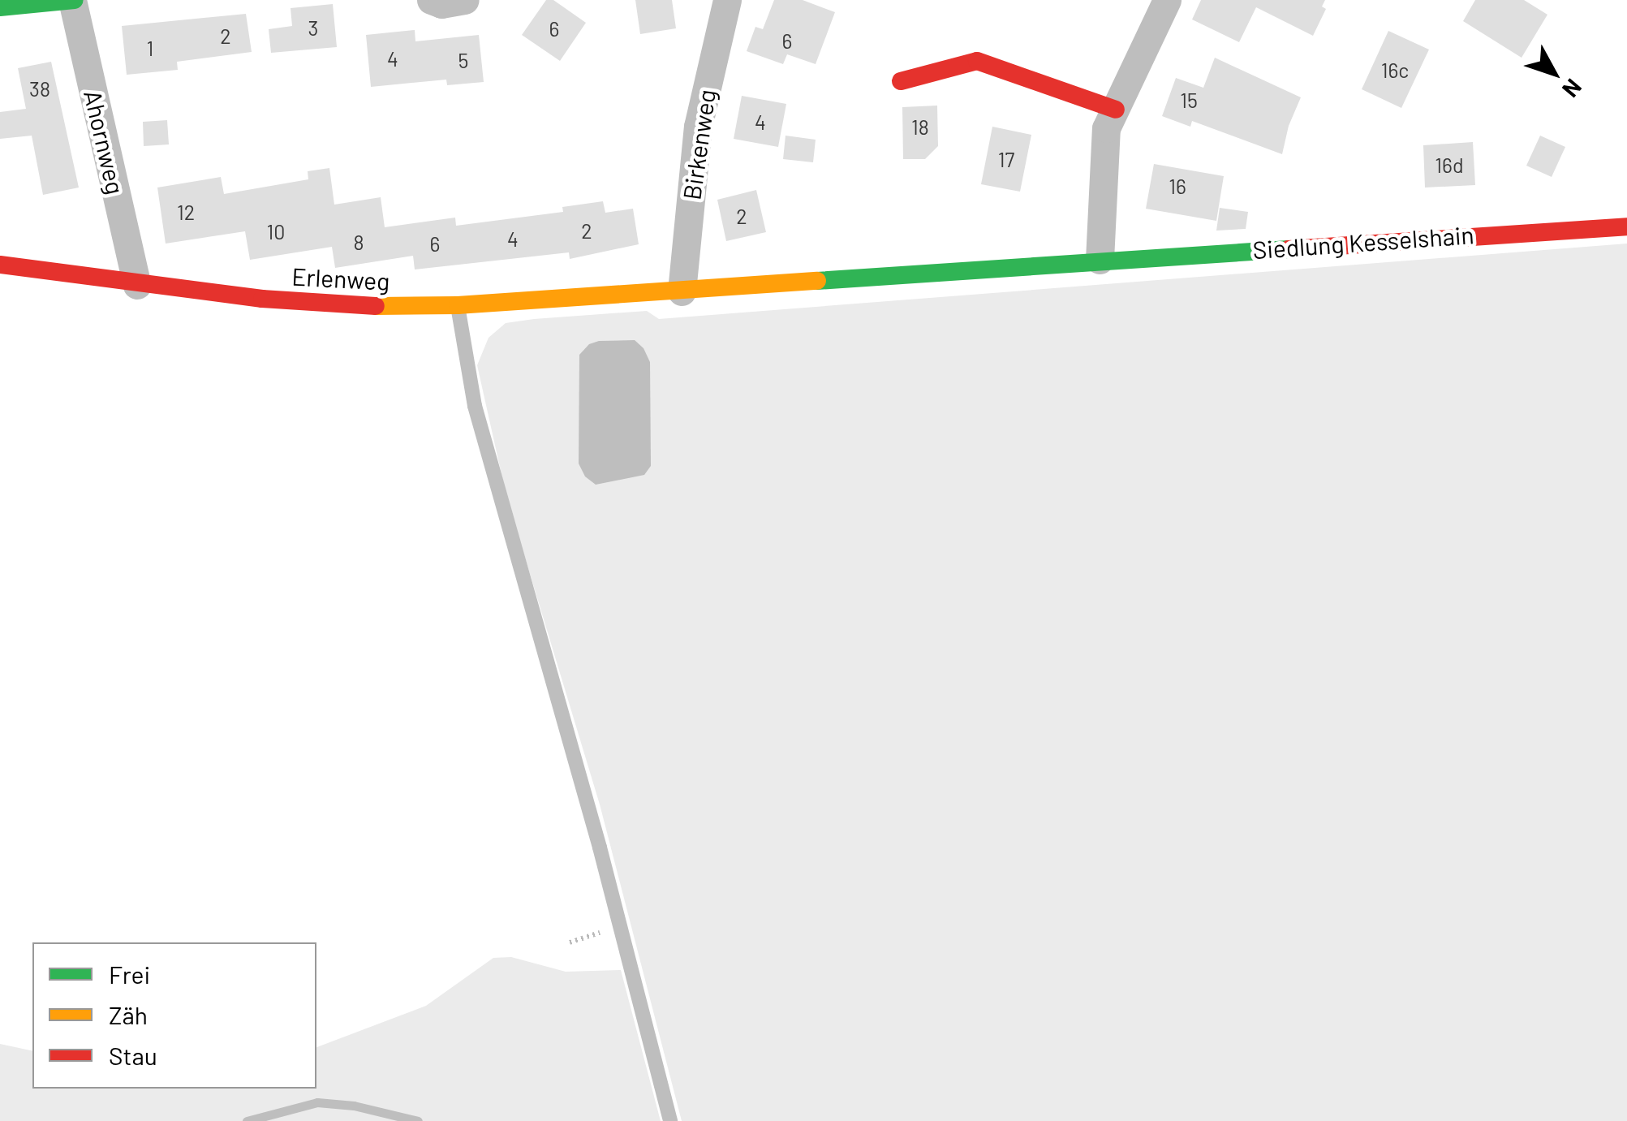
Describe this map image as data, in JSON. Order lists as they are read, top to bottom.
{
  "streets": {
    "street": [
      "Ahornweg",
      "Birkenweg",
      "Siedlung Kesselshain",
      "Erlenweg"
    ]
  },
  "crossings": [
    ["Ahornweg", "Erlenweg"],
    ["Birkenweg", "Siedlung Kesselshain"],
    ["Birkenweg", "Erlenweg"],
    ["Siedlung Kesselshain", "Erlenweg"]
  ],
  "house_numbers": [
    "3",
    "6",
    "2",
    "6",
    "1",
    "4",
    "5",
    "16c",
    "38",
    "15",
    "4",
    "18",
    "17",
    "16d",
    "16",
    "12",
    "2",
    "2",
    "10",
    "4",
    "8",
    "6"
  ],
  "legend": ["Frei", "Zäh", "Stau"],
  "north": "bottom right"
}
